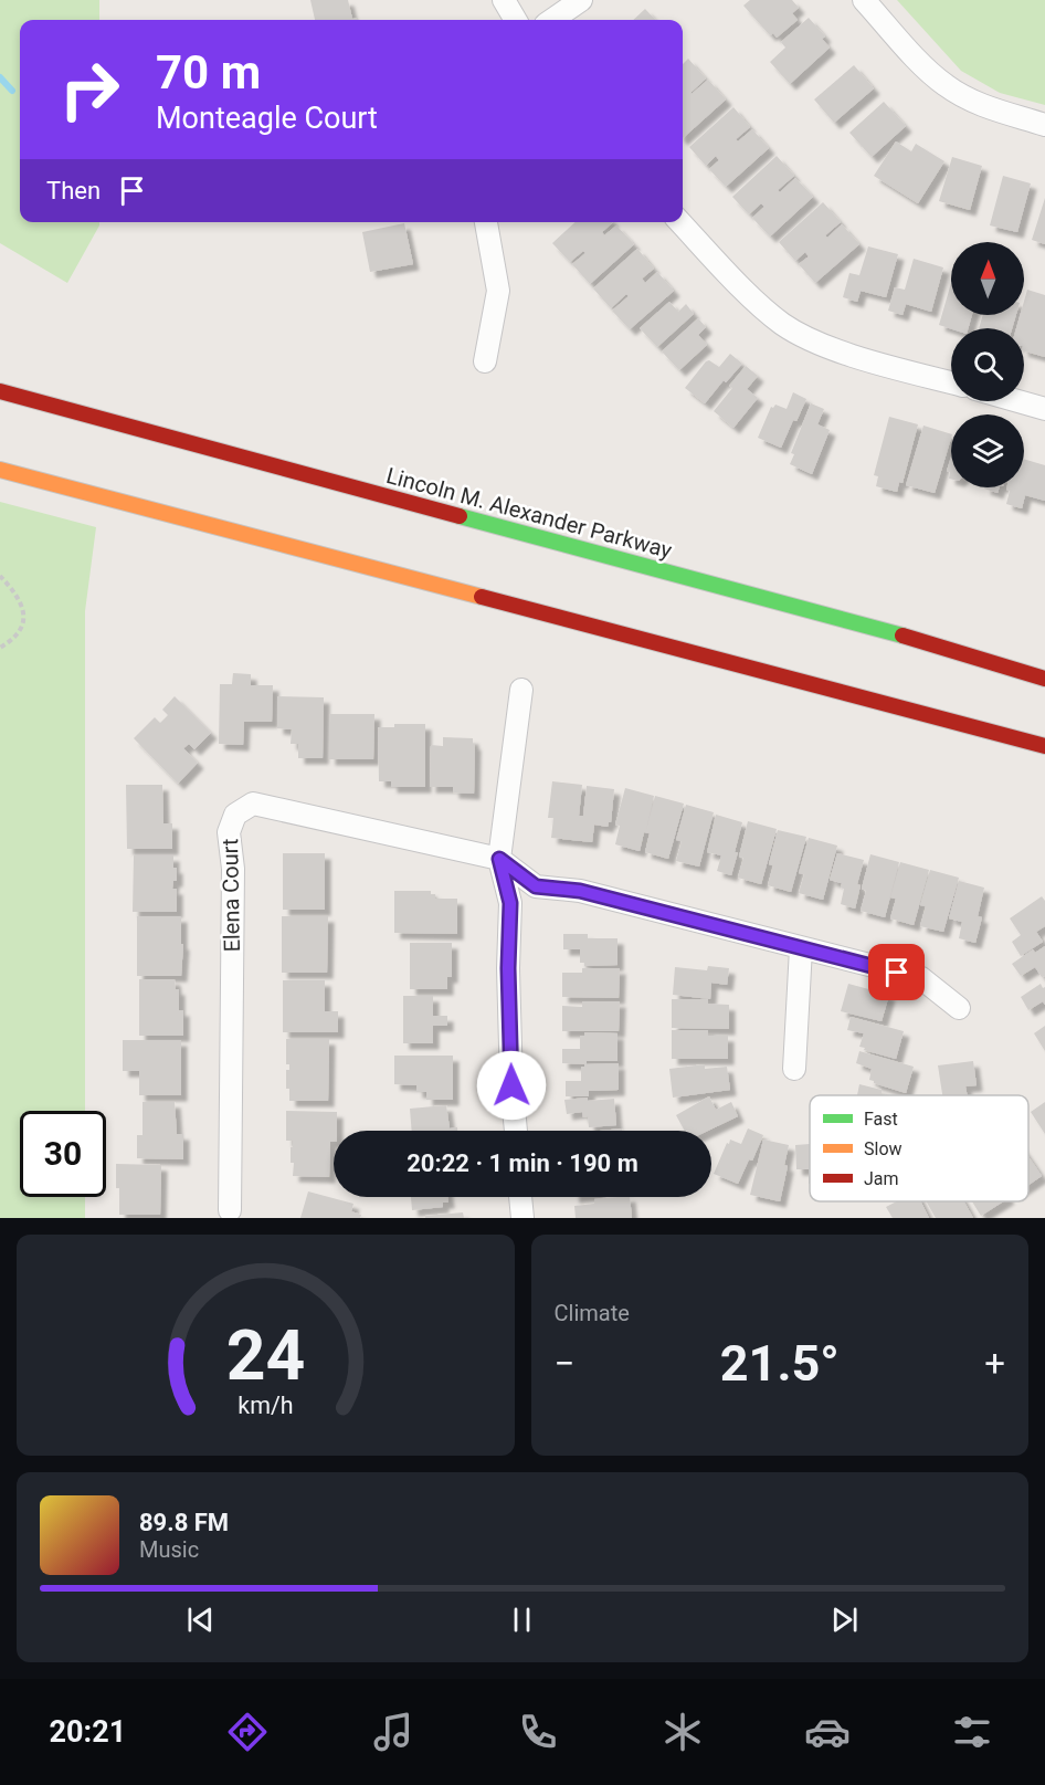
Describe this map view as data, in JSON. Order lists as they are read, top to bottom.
{
  "streets": {
    "highway": ["Lincoln M. Alexander Parkway"],
    "street": ["Elena Court"]
  },
  "legend": ["Fast", "Slow", "Jam"],
  "north": "top",
  "page": {
    "turn": ["70 m", "Monteagle Court"],
    "then": "Then",
    "limit": "30",
    "trip": "20:22 · 1 min · 190 m",
    "tile": "Climate",
    "heat": ["−", "21.5°", "+"],
    "song": ["89.8 FM", "Music"],
    "tabs": "20:21",
    "gauge": ["24", "km/h"]
  }
}
